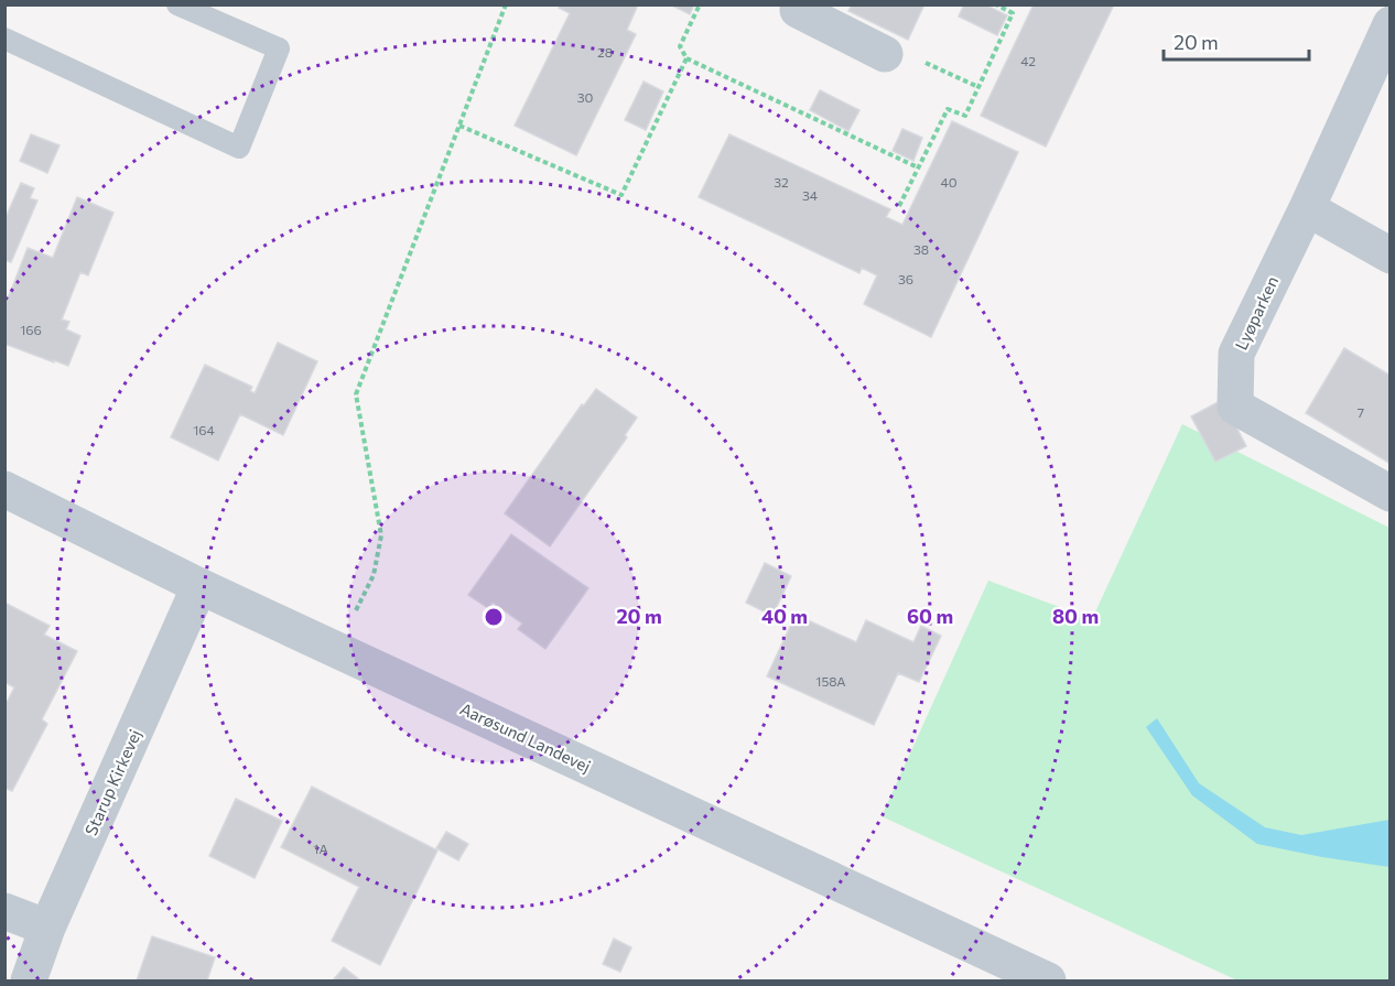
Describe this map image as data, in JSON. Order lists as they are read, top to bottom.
{
  "streets": {
    "street": ["Lyøparken", "Aarøsund Landevej", "Starup Kirkevej"]
  },
  "crossings": [
    ["Aarøsund Landevej", "Starup Kirkevej"]
  ],
  "house_numbers": [
    "28",
    "42",
    "30",
    "32",
    "40",
    "34",
    "38",
    "36",
    "166",
    "7",
    "164",
    "158A",
    "1A"
  ],
  "scale_bar": "20 m",
  "rings": [
    "20 m",
    "40 m",
    "60 m",
    "80 m"
  ]
}
